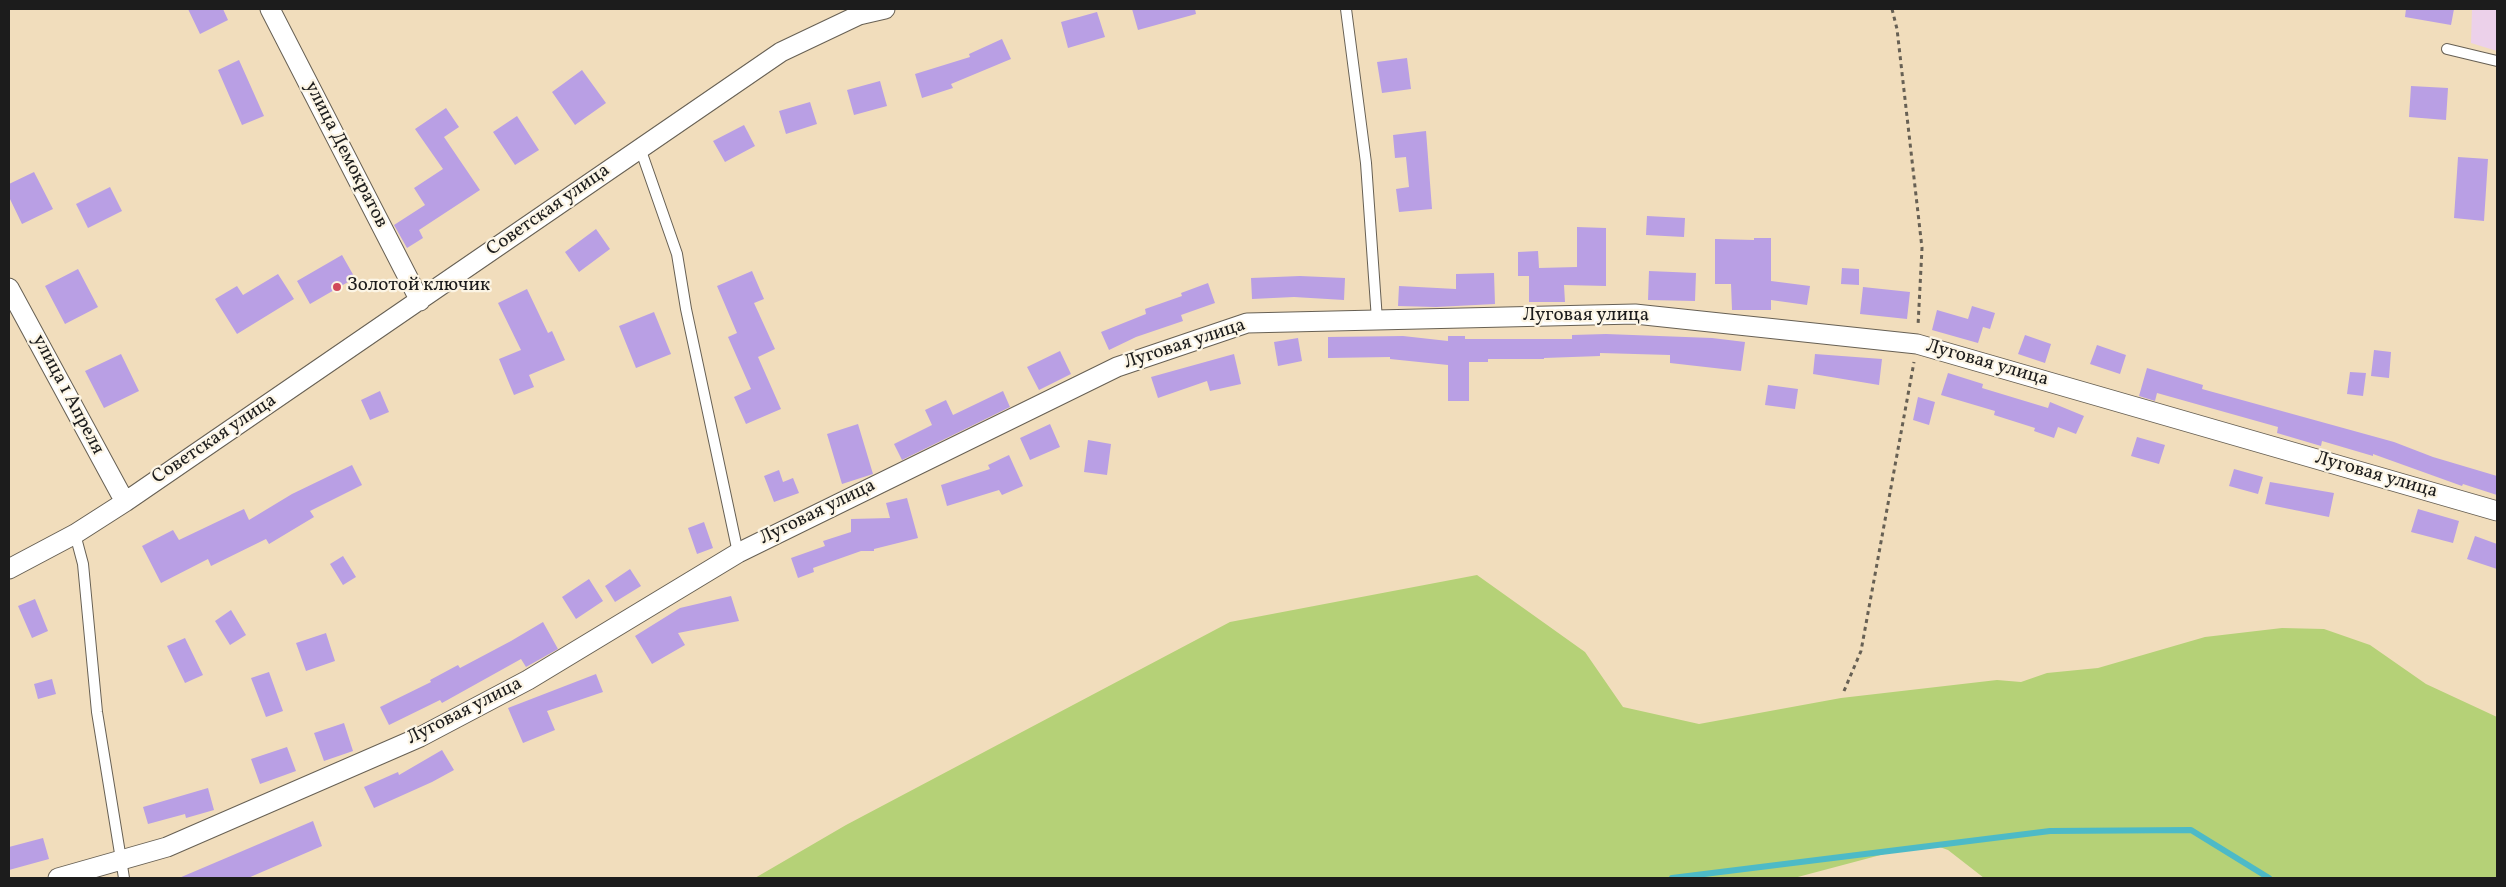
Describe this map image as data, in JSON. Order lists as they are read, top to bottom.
{
  "streets": {
    "street": [
      "улица Демократов",
      "Советская улица",
      "Луговая улица",
      "улица 1 Апреля"
    ]
  },
  "crossings": [
    ["улица Демократов", "Советская улица"],
    ["Советская улица", "улица 1 Апреля"]
  ],
  "places": ["Золотой ключик"]
}
